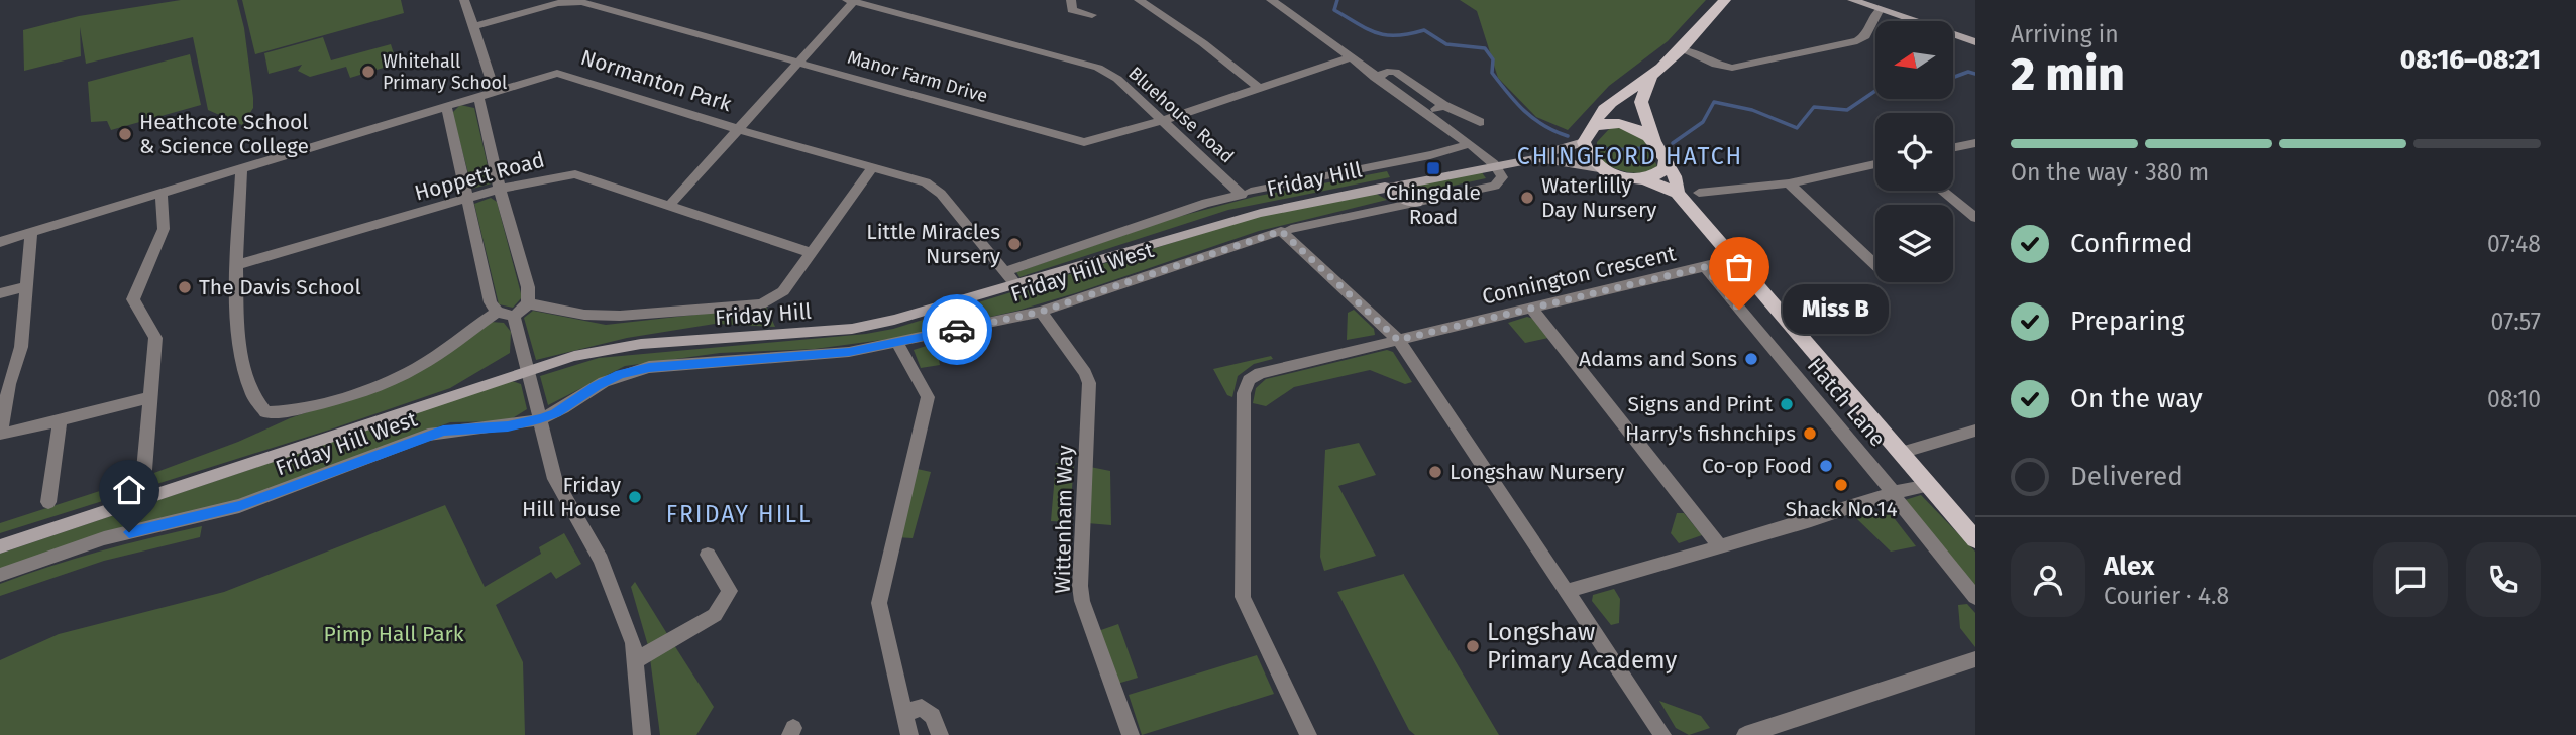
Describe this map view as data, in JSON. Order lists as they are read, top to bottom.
{
  "streets": {
    "main road": ["Friday Hill", "Hatch Lane"],
    "street": [
      "Manor Farm Drive",
      "Normanton Park",
      "Bluehouse Road",
      "Hoppett Road",
      "Friday Hill West",
      "Connington Crescent",
      "Wittenham Way"
    ]
  },
  "crossings": [
    ["Manor Farm Drive", "Bluehouse Road"],
    ["Normanton Park", "Friday Hill"],
    ["Friday Hill", "Friday Hill West"],
    ["Friday Hill", "Hatch Lane"],
    ["Friday Hill West", "Wittenham Way"],
    ["Connington Crescent", "Hatch Lane"]
  ],
  "districts": ["CHINGFORD HATCH", "FRIDAY HILL"],
  "parks": ["Pimp Hall Park"],
  "places": {
    "other": [
      "Whitehall Primary School",
      "Heathcote School & Science College",
      "Waterlilly Day Nursery",
      "Little Miracles Nursery",
      "The Davis School",
      "Miss B",
      "Adams and Sons",
      "Signs and Print",
      "Harry's fishnchips",
      "Co-op Food",
      "Longshaw Nursery",
      "Shack No.14",
      "Friday Hill House",
      "Longshaw Primary Academy"
    ],
    "transit": ["Chingdale Road"]
  },
  "north": "left",
  "page": {
    "heading": ["2 min", "Arriving in", "08:16–08:21"],
    "panel": ["Alex", "Courier · 4.8"],
    "bar": "On the way · 380 m",
    "list": [
      ["Confirmed", "07:48"],
      ["Preparing", "07:57"],
      ["On the way", "08:10"],
      "Delivered"
    ],
    "bubble": "Miss B"
  }
}
